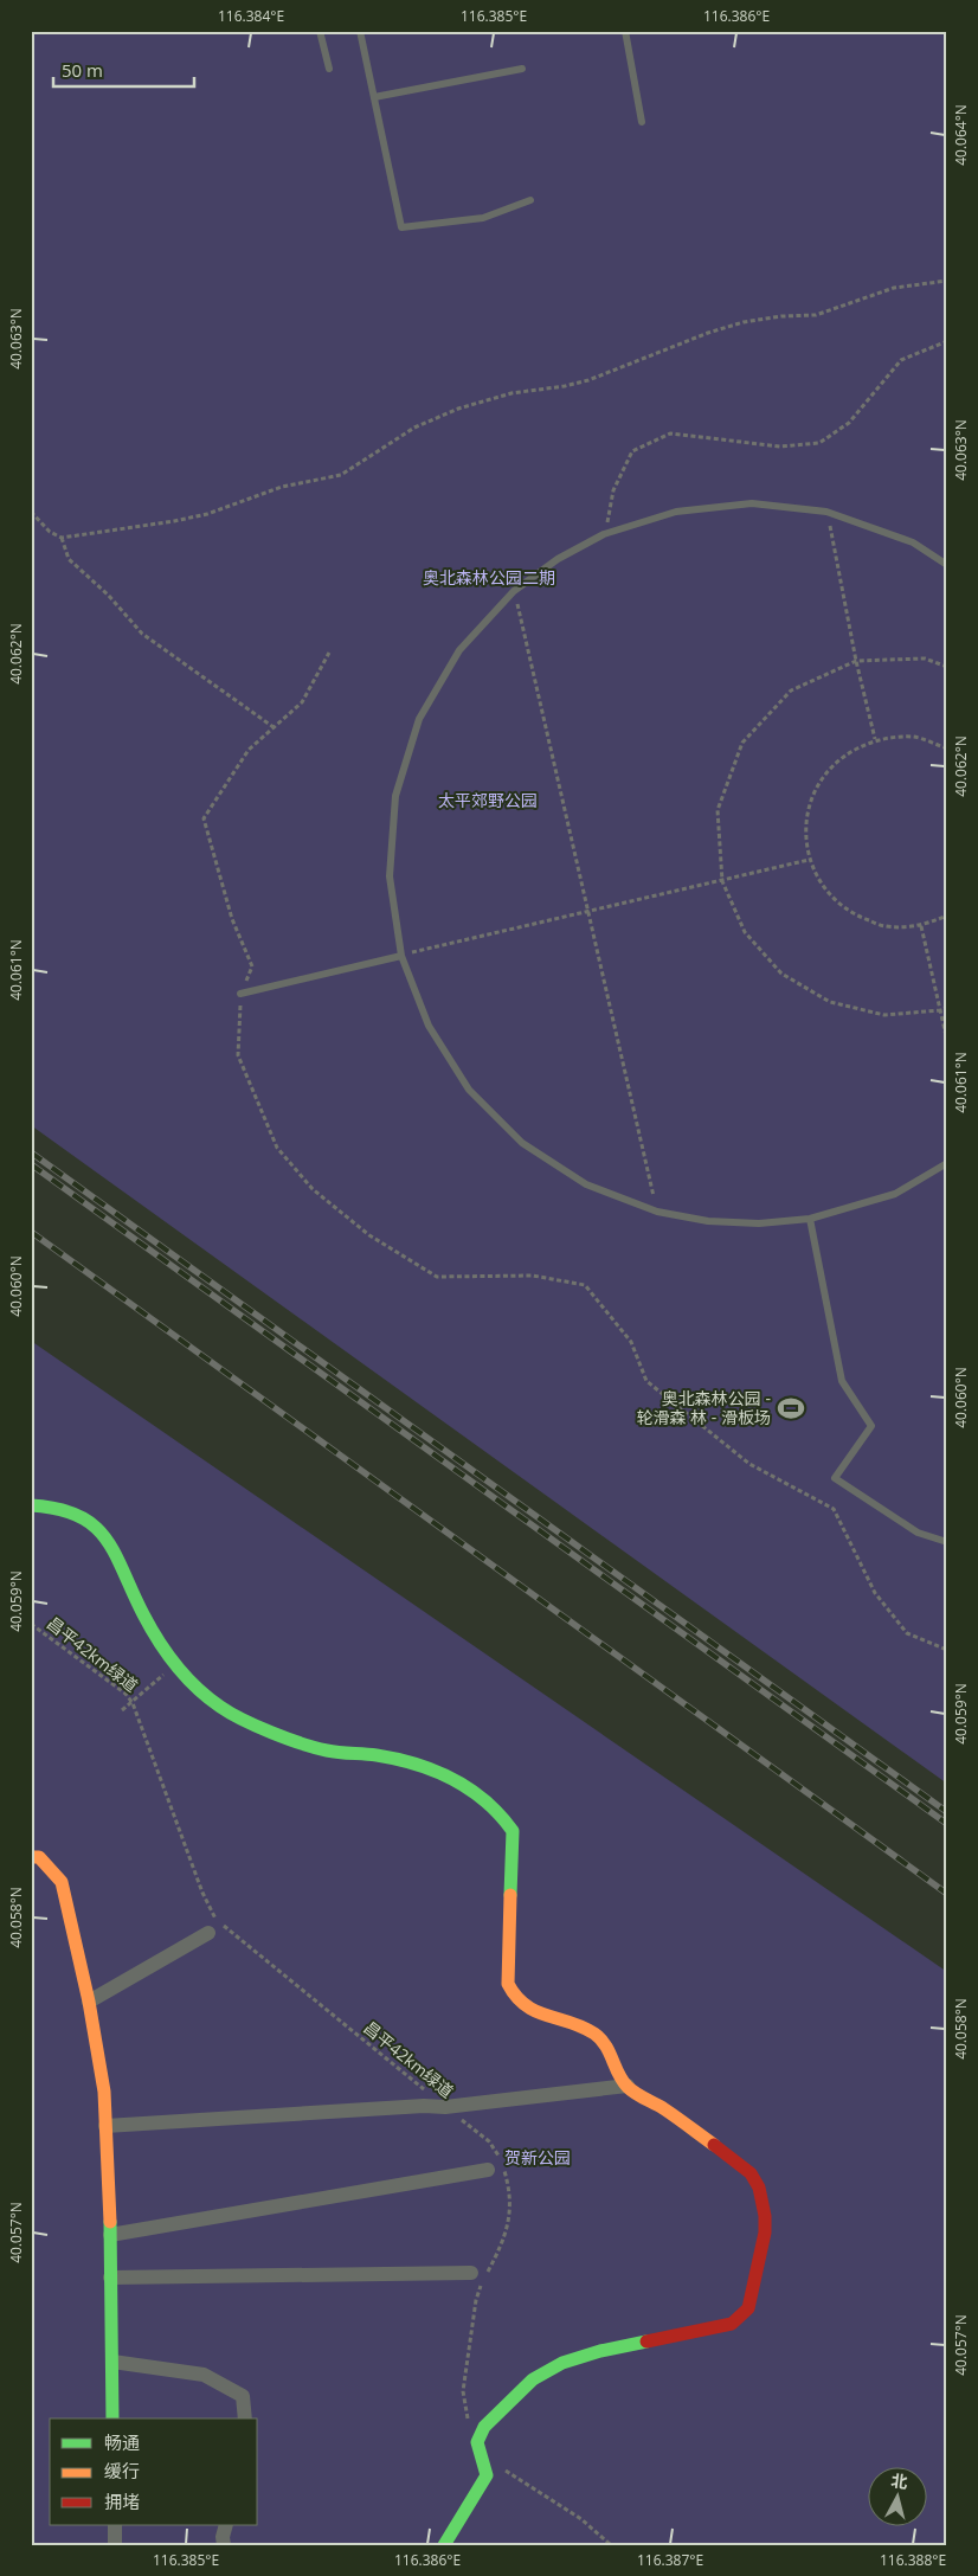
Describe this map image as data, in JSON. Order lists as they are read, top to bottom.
{
  "streets": {
    "path": ["昌平42km绿道"]
  },
  "parks": ["奥北森林公园二期", "太平郊野公园", "贺新公园"],
  "places": {
    "sports": ["奥北森林公园 - 轮滑森 林 - 滑板场"]
  },
  "legend": ["畅通", "缓行", "拥堵"],
  "scale_bar": "50 m",
  "north": "top",
  "coordinates": [
    "116.384°E",
    "116.385°E",
    "116.386°E",
    "40.064°N",
    "40.063°N",
    "40.062°N",
    "40.061°N",
    "40.060°N",
    "40.059°N",
    "40.058°N",
    "40.057°N",
    "116.387°E",
    "116.388°E"
  ]
}
